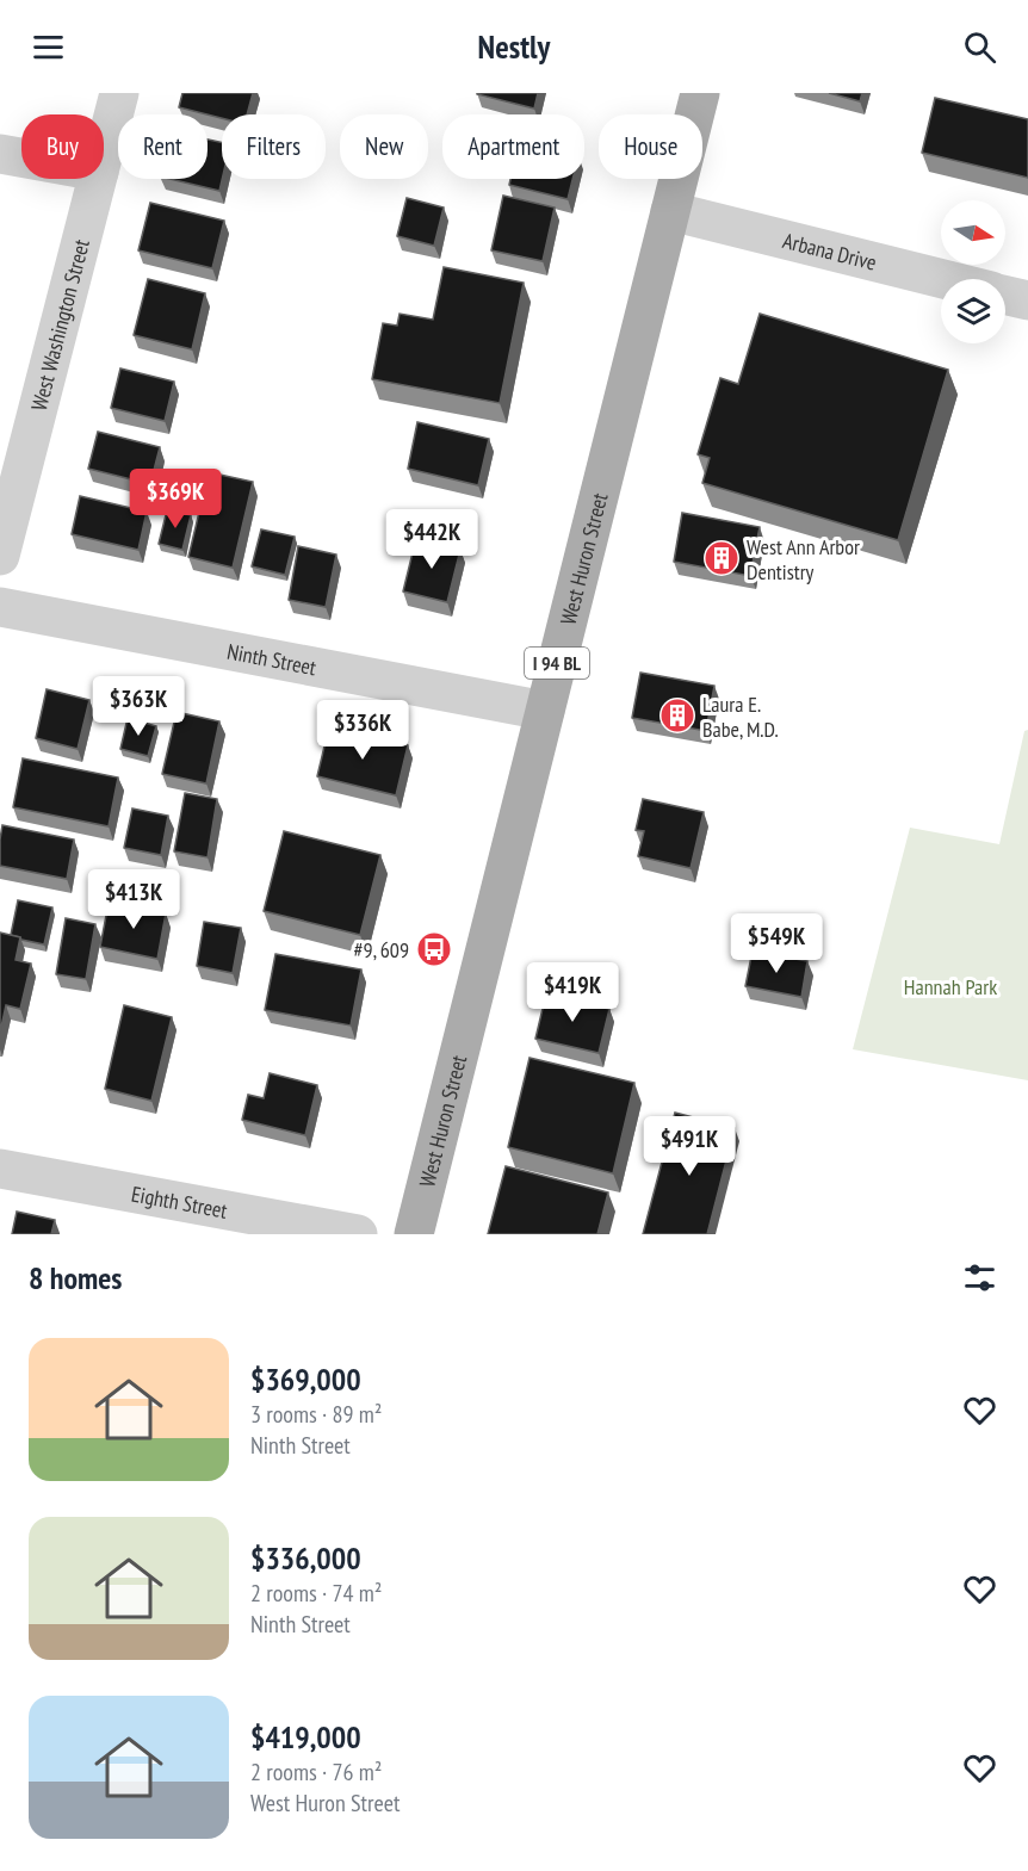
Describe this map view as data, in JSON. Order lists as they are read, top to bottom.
{
  "streets": {
    "main road": ["West Huron Street", "I 94 BL"],
    "street": [
      "Arbana Drive",
      "West Washington Street",
      "Ninth Street",
      "Eighth Street"
    ]
  },
  "crossings": [
    ["Arbana Drive", "West Huron Street"],
    ["West Huron Street", "Ninth Street"]
  ],
  "parks": ["Hannah Park"],
  "places": {
    "building": ["West Ann Arbor Dentistry", "Laura E. Babe, M.D."],
    "bus stop": ["#9, 609"]
  },
  "north": "right",
  "page": {
    "header": "Nestly",
    "chip": [
      "Buy",
      "Rent",
      "Filters",
      "New",
      "Apartment",
      "House"
    ],
    "price": [
      "$369K",
      "$442K",
      "$363K",
      "$336K",
      "$413K",
      "$549K",
      "$419K",
      "$491K"
    ],
    "heading": "8 homes",
    "list": [
      {
        "name": "$369,000",
        "note": "3 rooms · 89 m² · Ninth Street"
      },
      {
        "name": "$336,000",
        "note": "2 rooms · 74 m² · Ninth Street"
      },
      {
        "name": "$419,000",
        "note": "2 rooms · 76 m² · West Huron Street"
      }
    ]
  }
}
